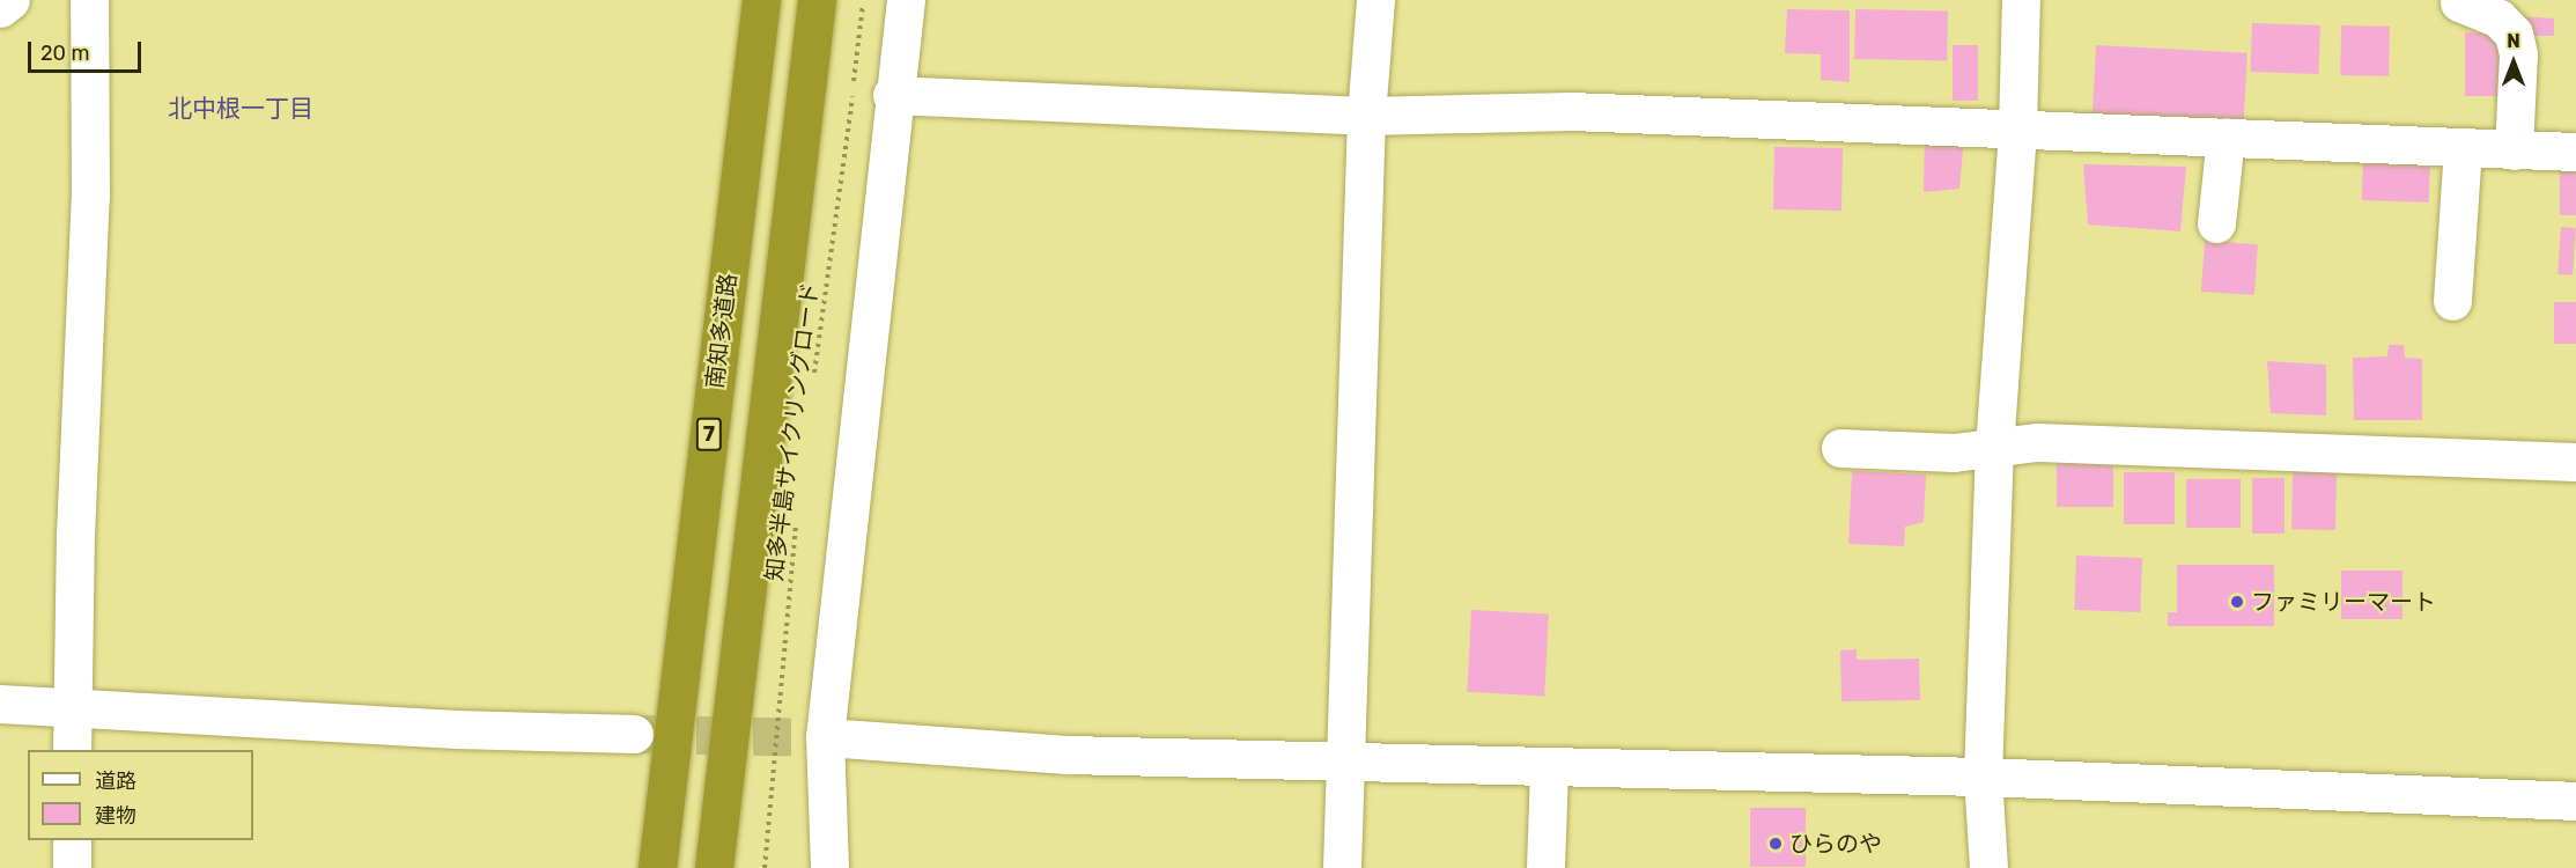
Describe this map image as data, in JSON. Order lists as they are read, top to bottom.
{
  "streets": {
    "highway": ["南知多道路", "7"],
    "path": ["知多半島サイクリングロード"]
  },
  "districts": ["北中根一丁目"],
  "places": ["ファミリーマート", "ひらのや"],
  "legend": ["道路", "建物"],
  "scale_bar": "20 m",
  "north": "top"
}
